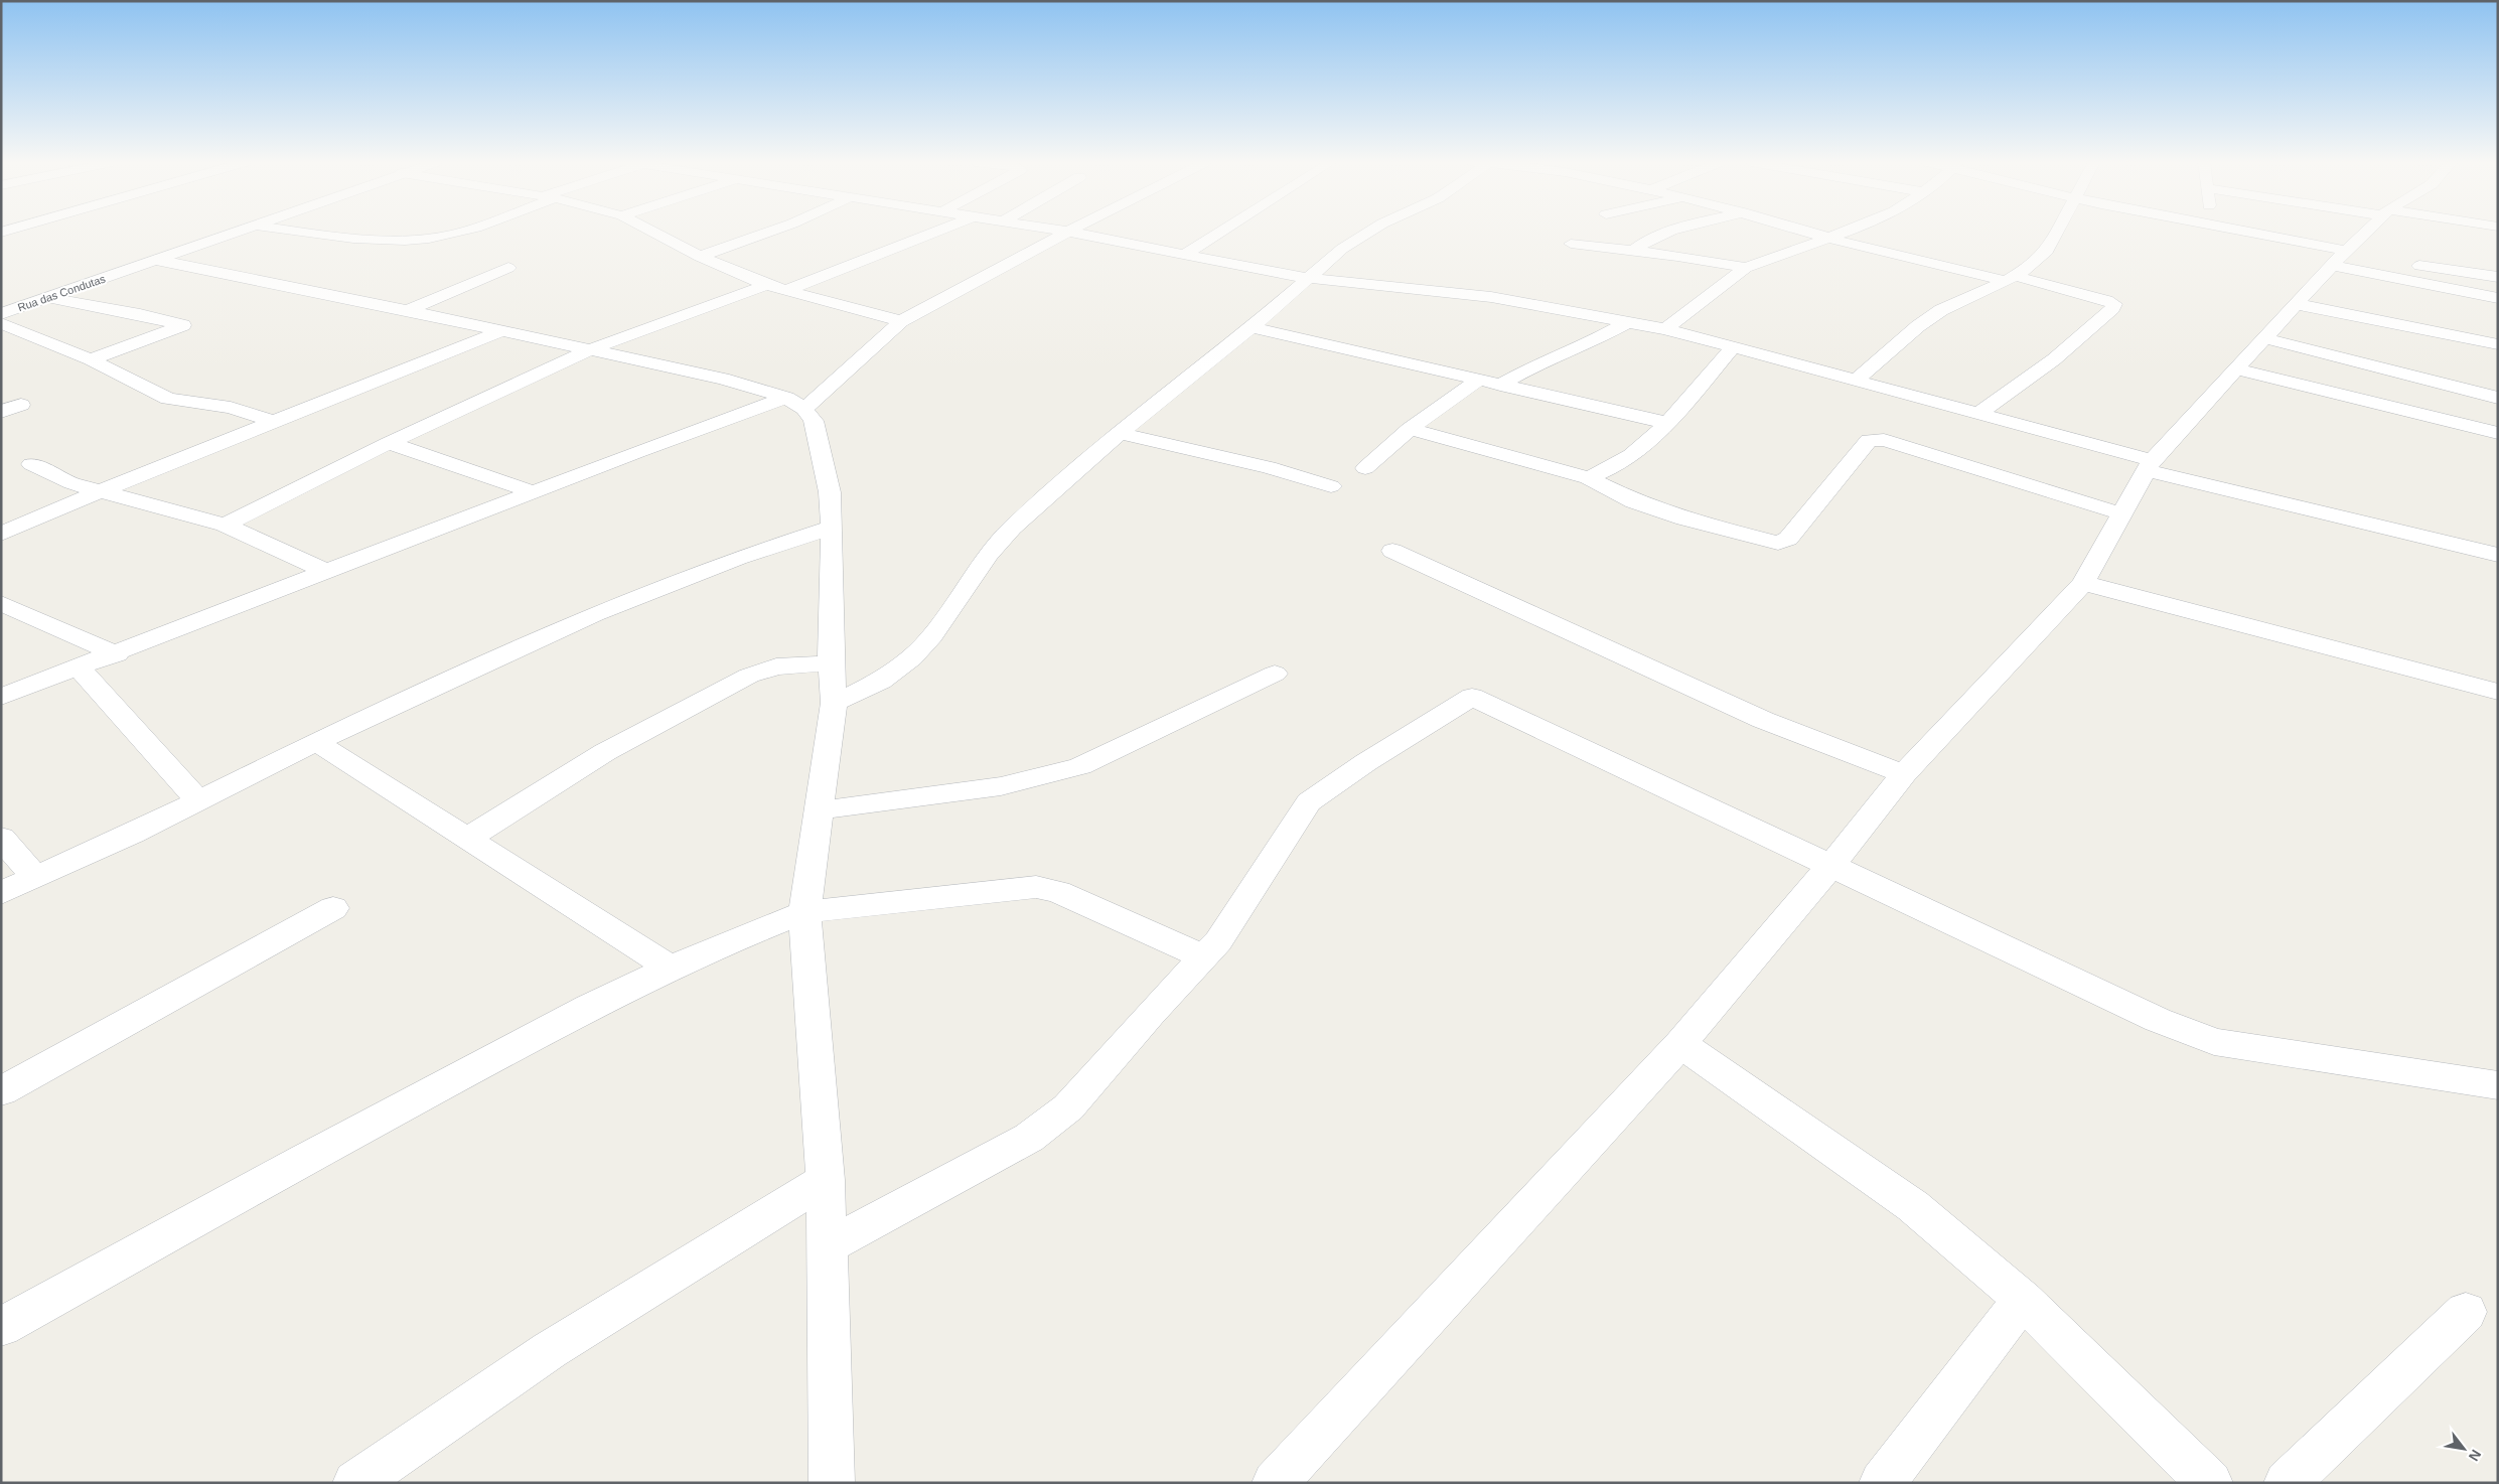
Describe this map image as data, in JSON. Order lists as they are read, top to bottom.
{
  "streets": {
    "street": ["Rua das Condutas"]
  },
  "north": "bottom right"
}
